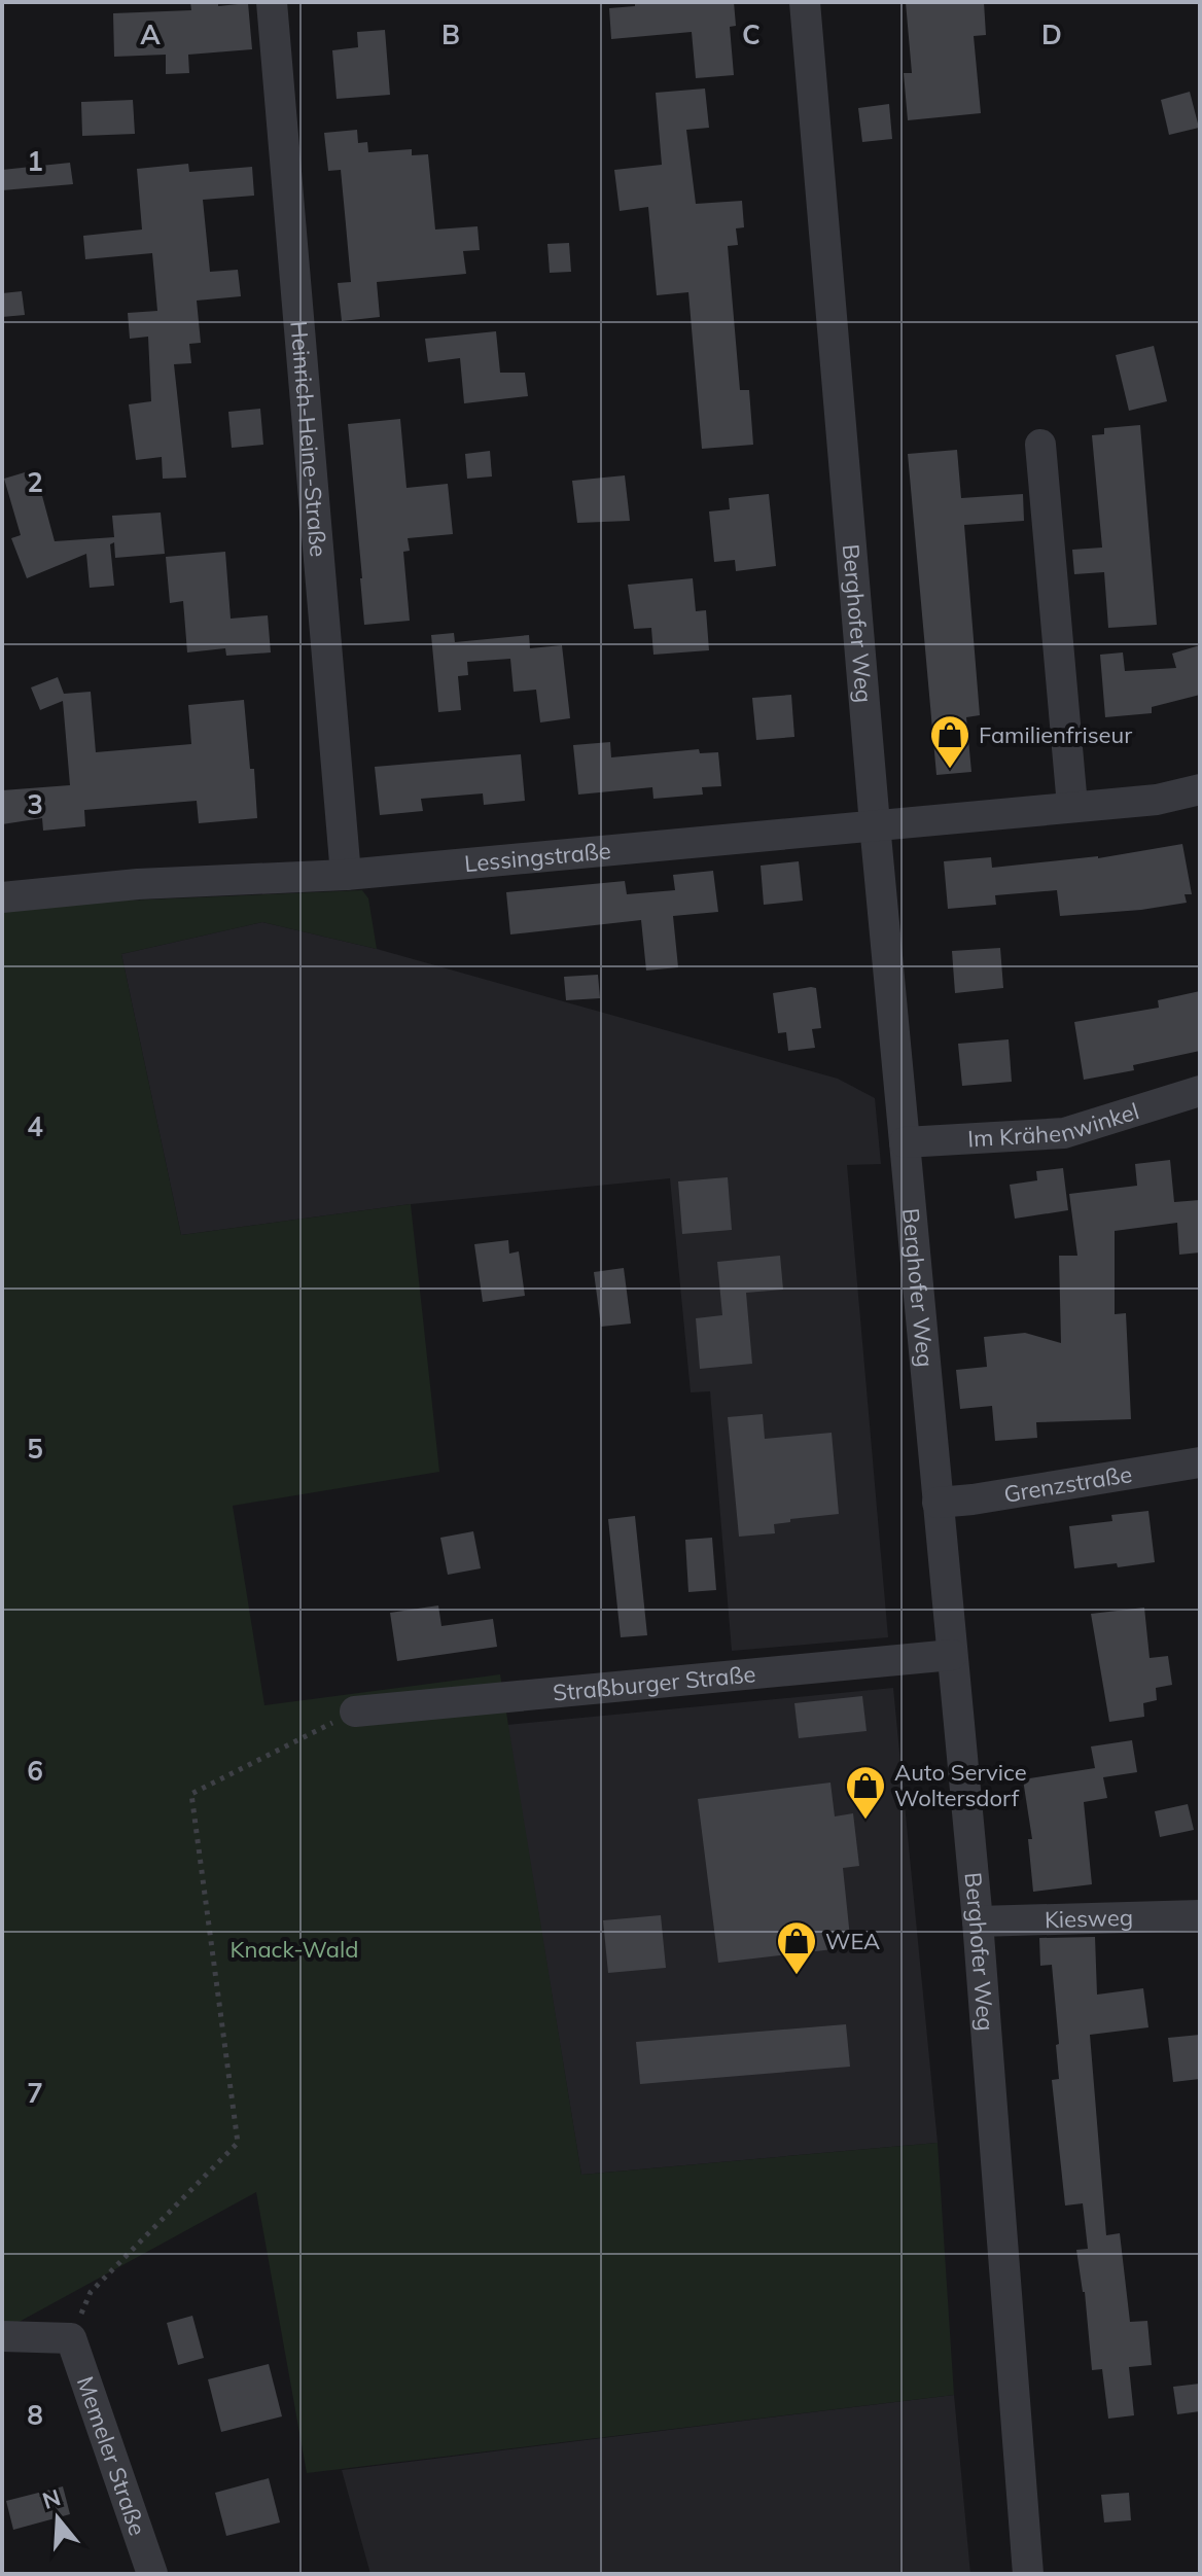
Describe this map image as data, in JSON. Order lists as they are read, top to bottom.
{
  "streets": {
    "street": [
      "Heinrich-Heine-Straße",
      "Berghofer Weg",
      "Lessingstraße",
      "Im Krähenwinkel",
      "Grenzstraße",
      "Straßburger Straße",
      "Kiesweg",
      "Memeler Straße"
    ]
  },
  "crossings": [
    ["Heinrich-Heine-Straße", "Lessingstraße"],
    ["Berghofer Weg", "Lessingstraße"],
    ["Berghofer Weg", "Im Krähenwinkel"],
    ["Berghofer Weg", "Grenzstraße"],
    ["Berghofer Weg", "Straßburger Straße"],
    ["Berghofer Weg", "Kiesweg"]
  ],
  "parks": ["Knack-Wald"],
  "places": {
    "shop": ["Familienfriseur", "Auto Service Woltersdorf", "WEA"]
  },
  "north": "top",
  "grid": {
    "columns": [
      "A",
      "B",
      "C",
      "D"
    ],
    "rows": [
      "1",
      "2",
      "3",
      "4",
      "5",
      "6",
      "7",
      "8"
    ]
  }
}
